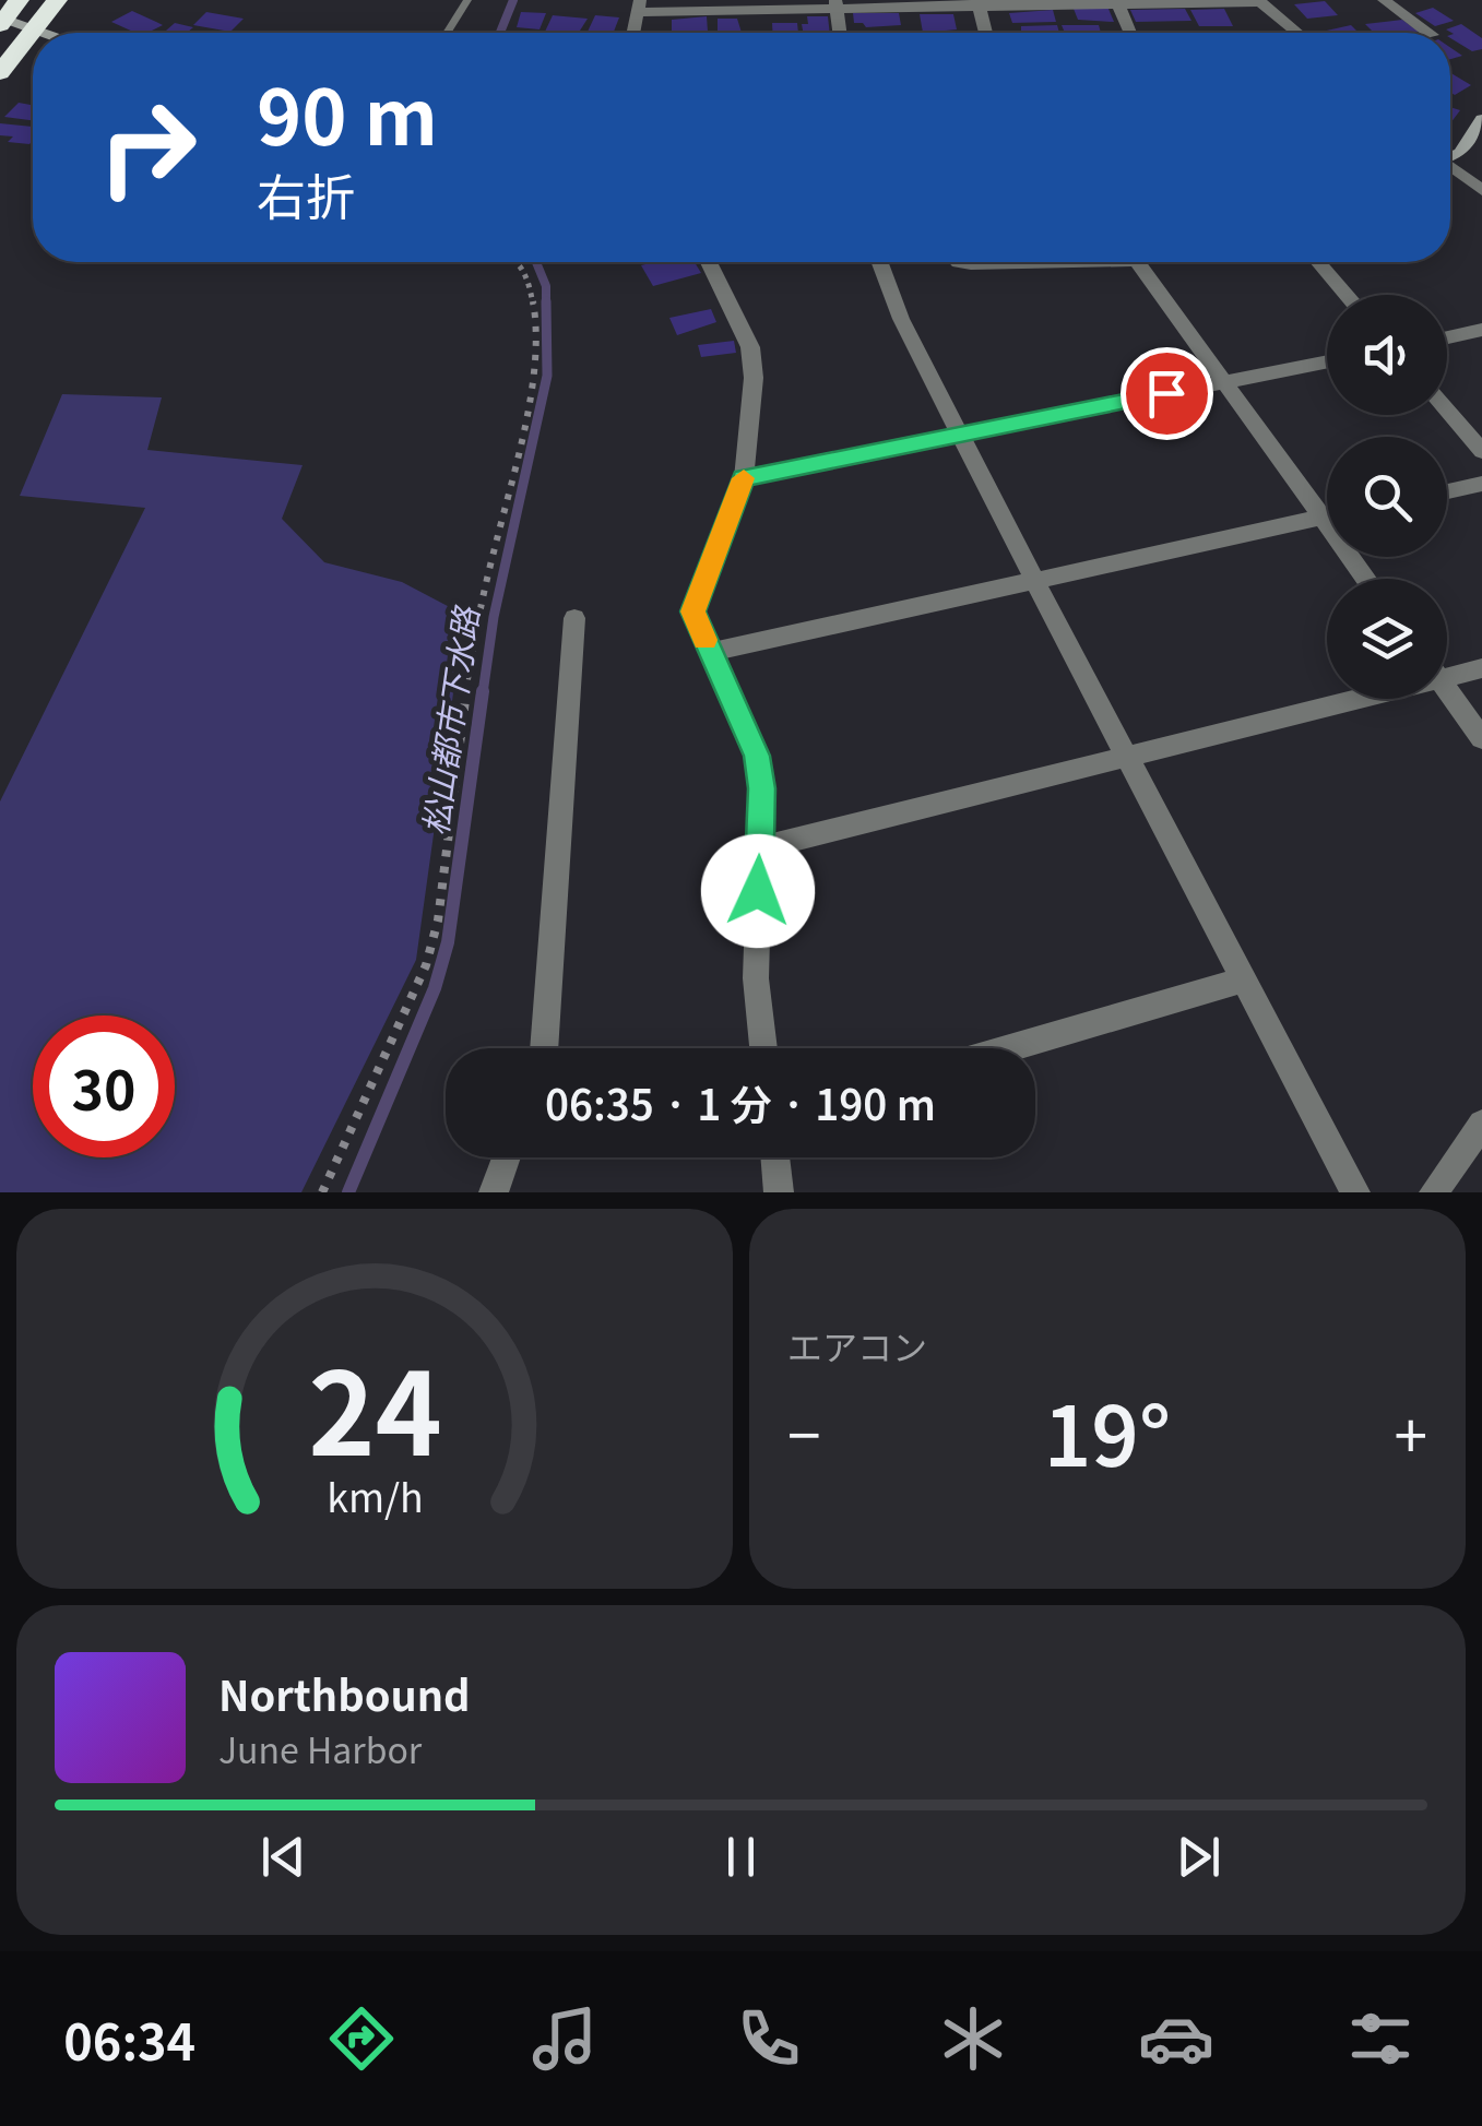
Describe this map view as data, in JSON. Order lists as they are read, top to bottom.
{
  "water": ["松山都市下水路"],
  "page": {
    "turn": ["90 m", "右折"],
    "limit": "30",
    "trip": "06:35 · 1 分 · 190 m",
    "tile": "エアコン",
    "heat": ["−", "19°", "+"],
    "song": ["Northbound", "June Harbor"],
    "tabs": "06:34",
    "gauge": ["24", "km/h"]
  }
}
